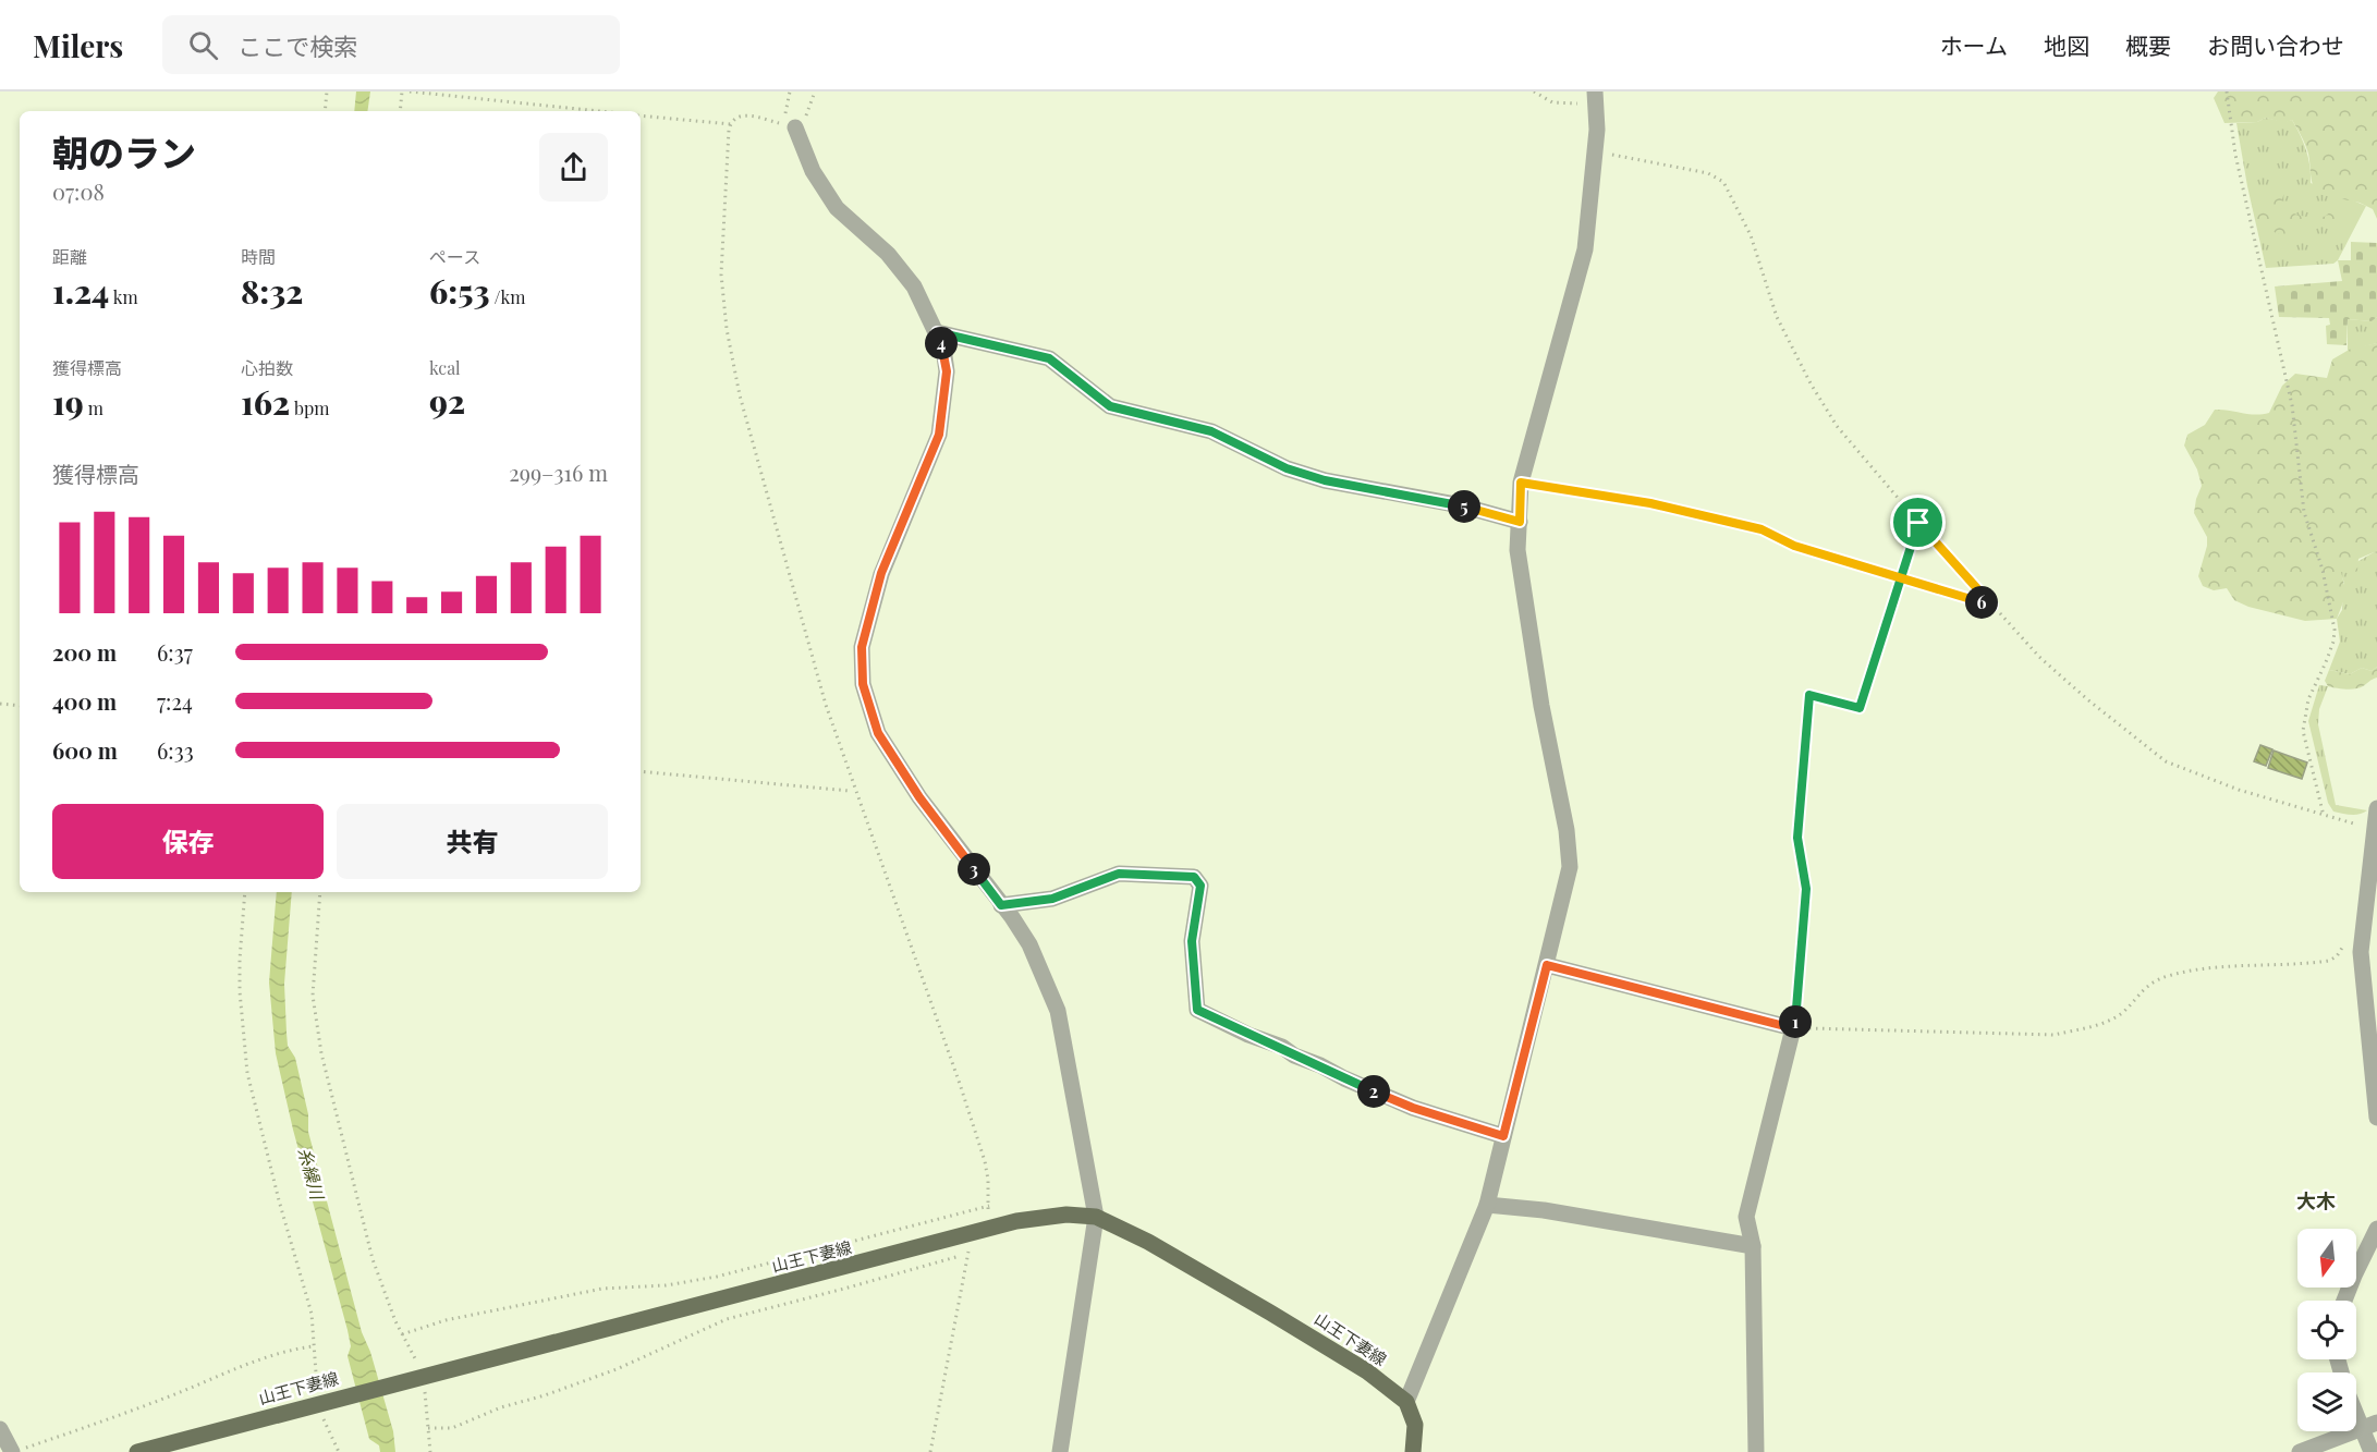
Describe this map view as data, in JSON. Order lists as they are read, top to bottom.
{
  "streets": {
    "main road": ["山王下妻線"]
  },
  "districts": ["大木"],
  "water": ["糸繰川"],
  "north": "bottom",
  "page": {
    "header": "Milers",
    "search": "ここで検索",
    "nav": [
      "ホーム",
      "地図",
      "概要",
      "お問い合わせ"
    ],
    "heading": ["朝のラン", "07:08"],
    "stats": [
      ["距離", "1.24 km"],
      ["時間", "8:32"],
      ["ペース", "6:53 /km"],
      ["獲得標高", "19 m"],
      ["心拍数", "162 bpm"],
      ["kcal", "92"]
    ],
    "pins": [
      "4",
      "5",
      "6",
      "3",
      "1",
      "2"
    ],
    "chart": ["獲得標高", "299–316 m"],
    "list": [
      {
        "name": "200 m",
        "note": "6:37"
      },
      {
        "name": "400 m",
        "note": "7:24"
      },
      {
        "name": "600 m",
        "note": "6:33"
      }
    ],
    "buttons": ["保存", "共有"]
  }
}
